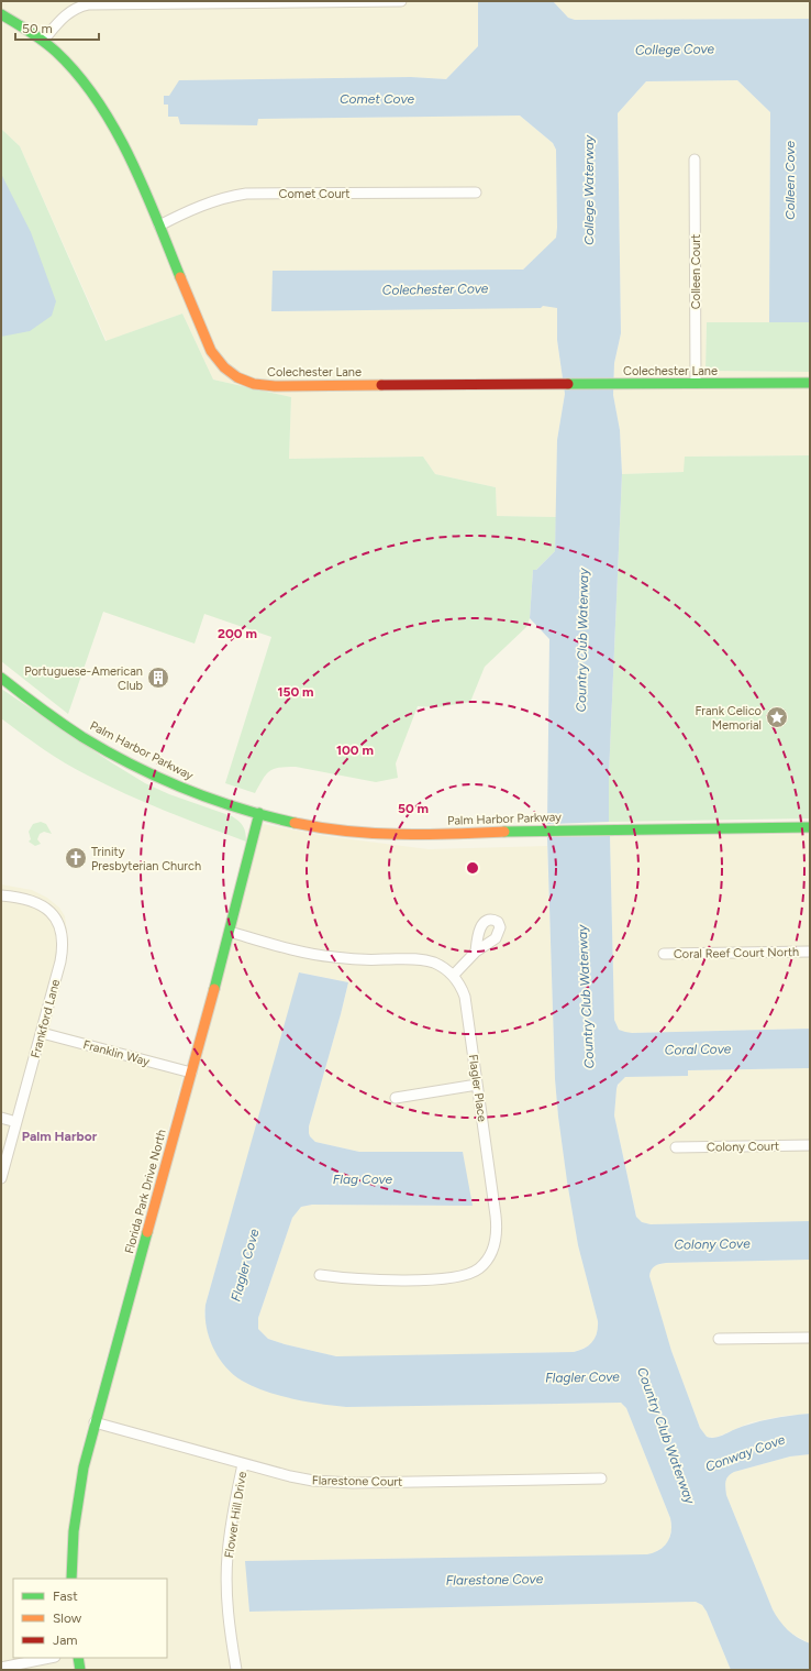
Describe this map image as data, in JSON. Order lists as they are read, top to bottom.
{
  "streets": {
    "street": [
      "Comet Court",
      "Colleen Court",
      "Colechester Lane",
      "Palm Harbor Parkway",
      "Coral Reef Court North",
      "Frankford Lane",
      "Franklin Way",
      "Flagler Place",
      "Colony Court",
      "Florida Park Drive North",
      "Flarestone Court",
      "Flower Hill Drive"
    ]
  },
  "crossings": [
    ["Comet Court", "Colechester Lane"],
    ["Colleen Court", "Colechester Lane"],
    ["Palm Harbor Parkway", "Florida Park Drive North"],
    ["Frankford Lane", "Franklin Way"],
    ["Franklin Way", "Florida Park Drive North"],
    ["Flagler Place", "Florida Park Drive North"],
    ["Florida Park Drive North", "Flarestone Court"],
    ["Flarestone Court", "Flower Hill Drive"]
  ],
  "districts": ["Palm Harbor"],
  "water": [
    "College Cove",
    "Comet Cove",
    "Colleen Cove",
    "College Waterway",
    "Colechester Cove",
    "Country Club Waterway",
    "Coral Cove",
    "Flag Cove",
    "Colony Cove",
    "Flagler Cove",
    "Conway Cove",
    "Flarestone Cove"
  ],
  "places": {
    "building": ["Portuguese-American Club"],
    "place": ["Frank Celico Memorial"],
    "church": ["Trinity Presbyterian Church"]
  },
  "legend": ["Fast", "Slow", "Jam"],
  "scale_bar": "50 m",
  "rings": [
    "200 m",
    "150 m",
    "100 m",
    "50 m"
  ]
}
